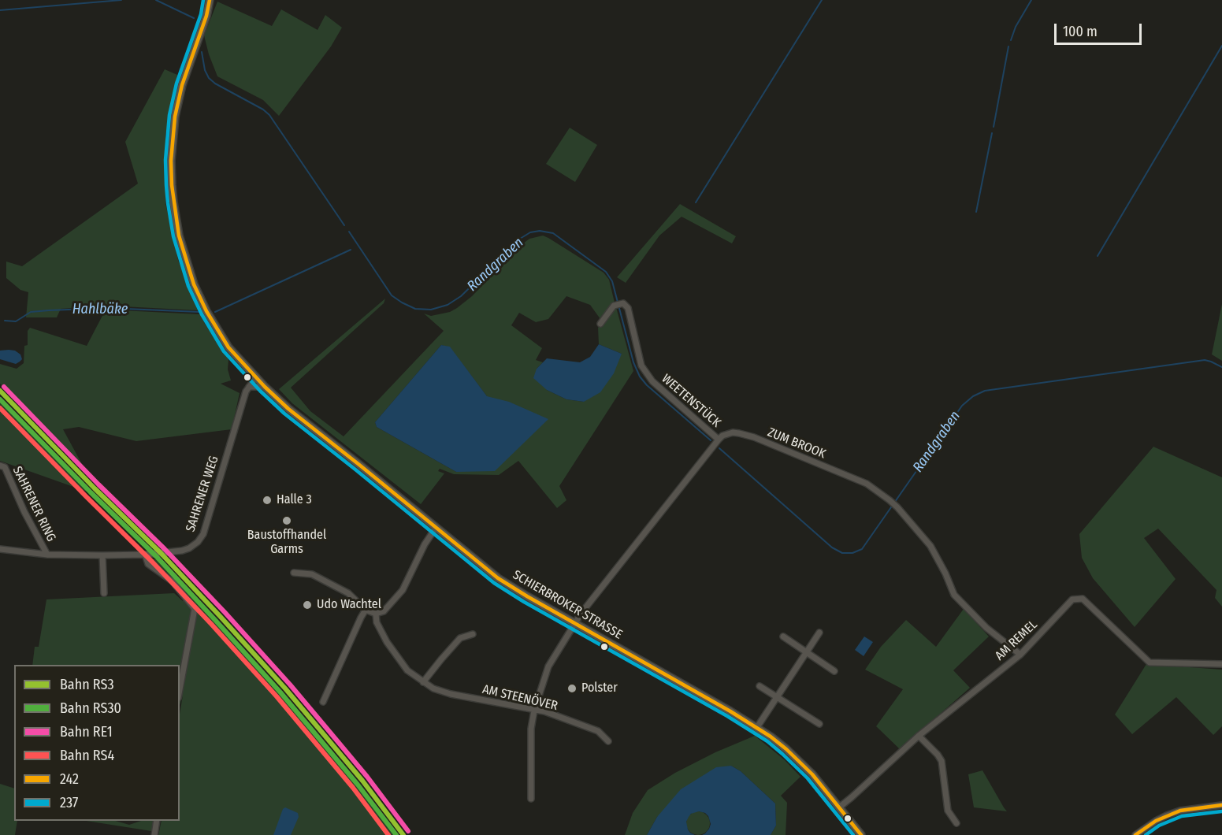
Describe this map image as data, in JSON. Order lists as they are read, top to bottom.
{
  "streets": {
    "main road": ["SCHIERBROKER STRASSE"],
    "street": [
      "WEETENSTÜCK",
      "ZUM BROOK",
      "SAHRENER WEG",
      "SAHRENER RING",
      "AM REMEL",
      "AM STEENÖVER"
    ]
  },
  "crossings": [
    ["WEETENSTÜCK", "ZUM BROOK"],
    ["ZUM BROOK", "AM REMEL"],
    ["SAHRENER WEG", "SAHRENER RING"],
    ["SAHRENER WEG", "SCHIERBROKER STRASSE"],
    ["SCHIERBROKER STRASSE", "AM REMEL"]
  ],
  "water": ["Randgraben", "Hahlbäke"],
  "places": [
    "Halle 3",
    "Baustoffhandel Garms",
    "Udo Wachtel",
    "Polster"
  ],
  "lines": [
    "transit line 242",
    "transit line 237",
    "rail line RE1",
    "rail line RS3",
    "rail line RS30",
    "rail line RS4"
  ],
  "legend": [
    "Bahn RS3",
    "Bahn RS30",
    "Bahn RE1",
    "Bahn RS4",
    "242",
    "237"
  ],
  "scale_bar": "100 m"
}
